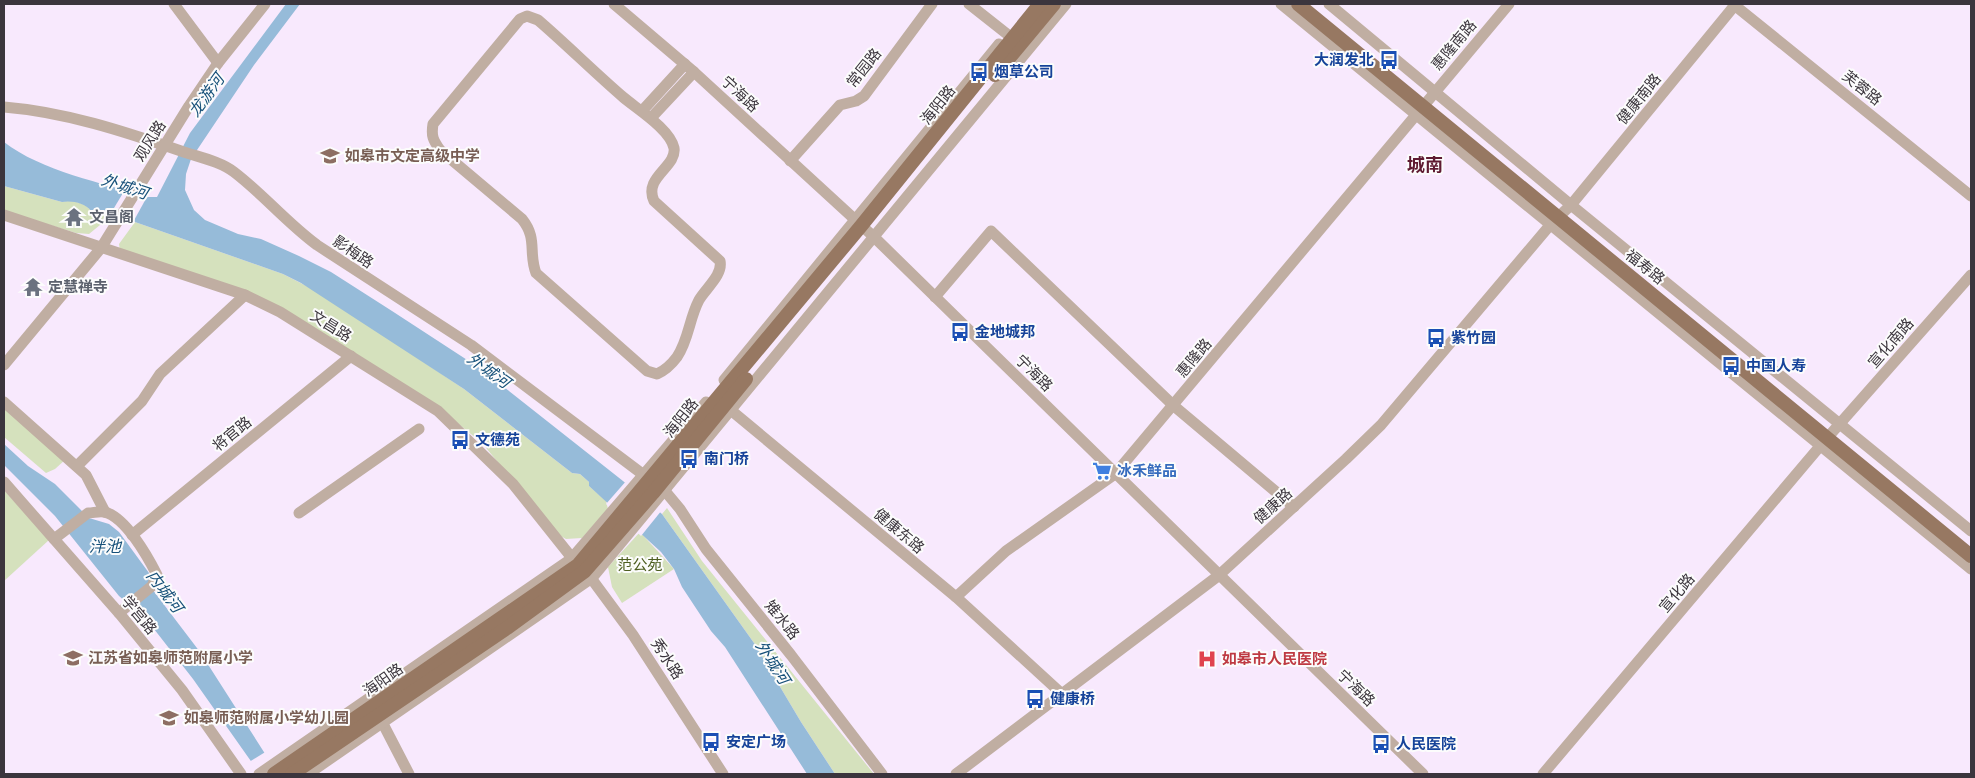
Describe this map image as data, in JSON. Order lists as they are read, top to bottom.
{
  "streets": {
    "main road": ["海阳路", "福寿路"],
    "street": [
      "惠隆南路",
      "常园路",
      "芙蓉路",
      "宁海路",
      "健康南路",
      "观风路",
      "影梅路",
      "文昌路",
      "宣化南路",
      "惠隆路",
      "将官路",
      "健康路",
      "健康东路",
      "宣化路",
      "学宫路",
      "雉水路",
      "秀水路"
    ]
  },
  "crossings": [
    ["惠隆南路", "福寿路"],
    ["惠隆南路", "惠隆路"],
    ["常园路", "宁海路"],
    ["芙蓉路", "健康南路"],
    ["宁海路", "海阳路"],
    ["宁海路", "惠隆路"],
    ["宁海路", "健康路"],
    ["健康南路", "福寿路"],
    ["健康南路", "健康路"],
    ["海阳路", "影梅路"],
    ["海阳路", "文昌路"],
    ["海阳路", "健康东路"],
    ["海阳路", "雉水路"],
    ["海阳路", "秀水路"],
    ["观风路", "影梅路"],
    ["观风路", "文昌路"],
    ["影梅路", "雉水路"],
    ["福寿路", "宣化南路"],
    ["福寿路", "惠隆路"],
    ["福寿路", "健康路"],
    ["福寿路", "宣化路"],
    ["文昌路", "将官路"],
    ["文昌路", "秀水路"],
    ["宣化南路", "宣化路"],
    ["惠隆路", "健康东路"],
    ["健康路", "健康东路"]
  ],
  "districts": ["城南"],
  "water": [
    "龙游河",
    "外城河",
    "泮池",
    "内城河"
  ],
  "parks": ["范公苑"],
  "places": {
    "bus stop": [
      "大润发北",
      "烟草公司",
      "金地城邦",
      "紫竹园",
      "中国人寿",
      "文德苑",
      "南门桥",
      "健康桥",
      "安定广场",
      "人民医院"
    ],
    "school or university": ["如皋市文定高级中学", "江苏省如皋师范附属小学", "如皋师范附属小学幼儿园"],
    "temple": ["文昌阁", "定慧禅寺"],
    "supermarket": ["冰禾鲜品"],
    "hospital": ["如皋市人民医院"]
  }
}
